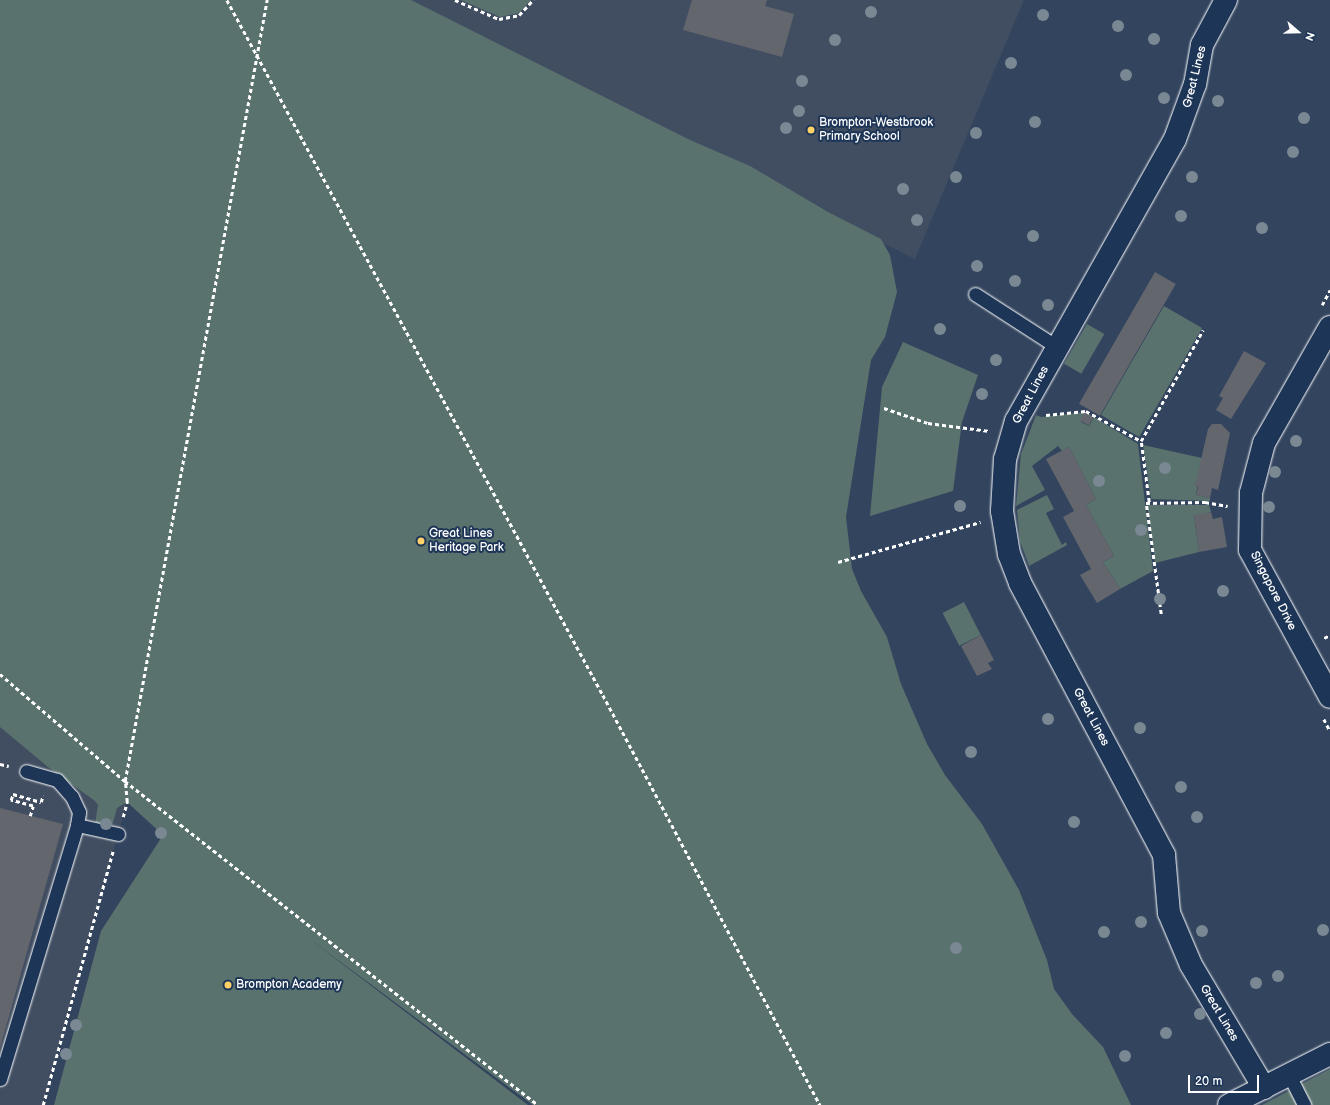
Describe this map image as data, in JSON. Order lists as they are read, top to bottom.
{
  "streets": {
    "street": ["Great Lines", "Singapore Drive"]
  },
  "places": ["Brompton-Westbrook Primary School", "Great Lines Heritage Park", "Brompton Academy"],
  "scale_bar": "20 m",
  "north": "right"
}
